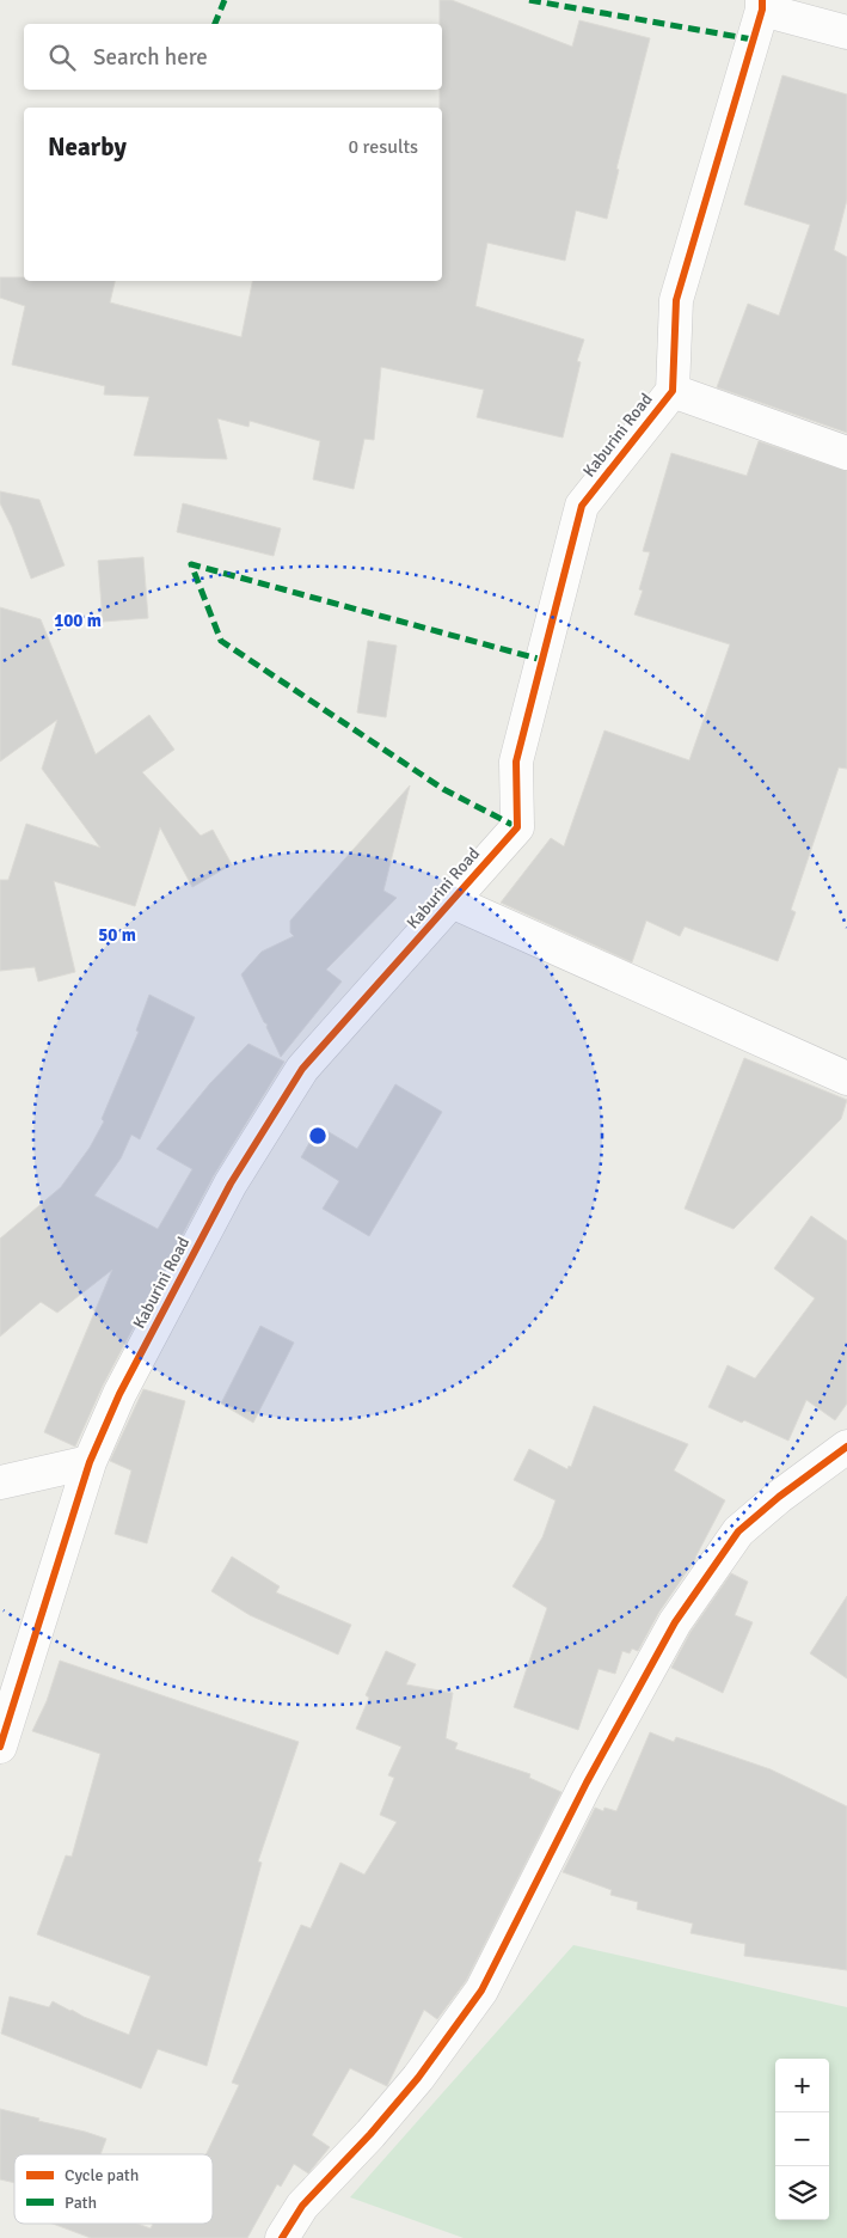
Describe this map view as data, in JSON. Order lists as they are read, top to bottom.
{
  "streets": {
    "street": ["Kaburini Road"]
  },
  "legend": ["Cycle path", "Path"],
  "page": {
    "search": "Search here",
    "heading": ["Nearby", "0 results"],
    "map_buttons": ["+", "−"]
  },
  "rings": ["100 m", "50 m"]
}
